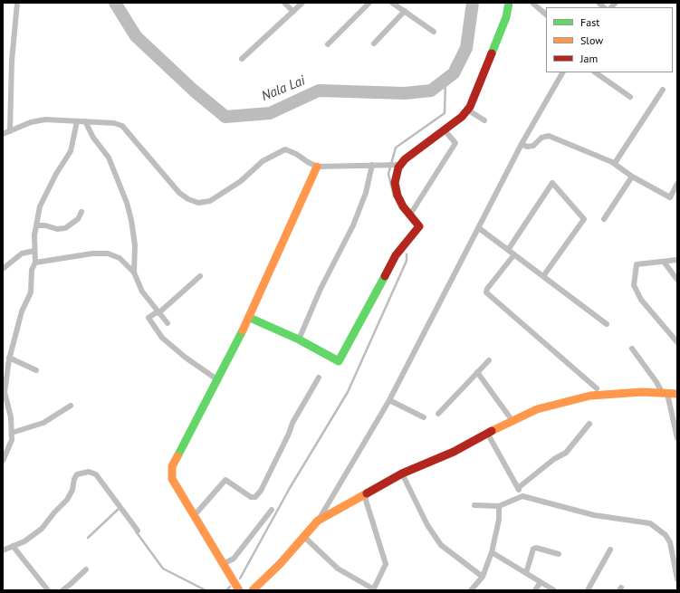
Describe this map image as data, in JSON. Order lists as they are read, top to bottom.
{
  "water": ["Nala Lai"],
  "legend": ["Fast", "Slow", "Jam"]
}
